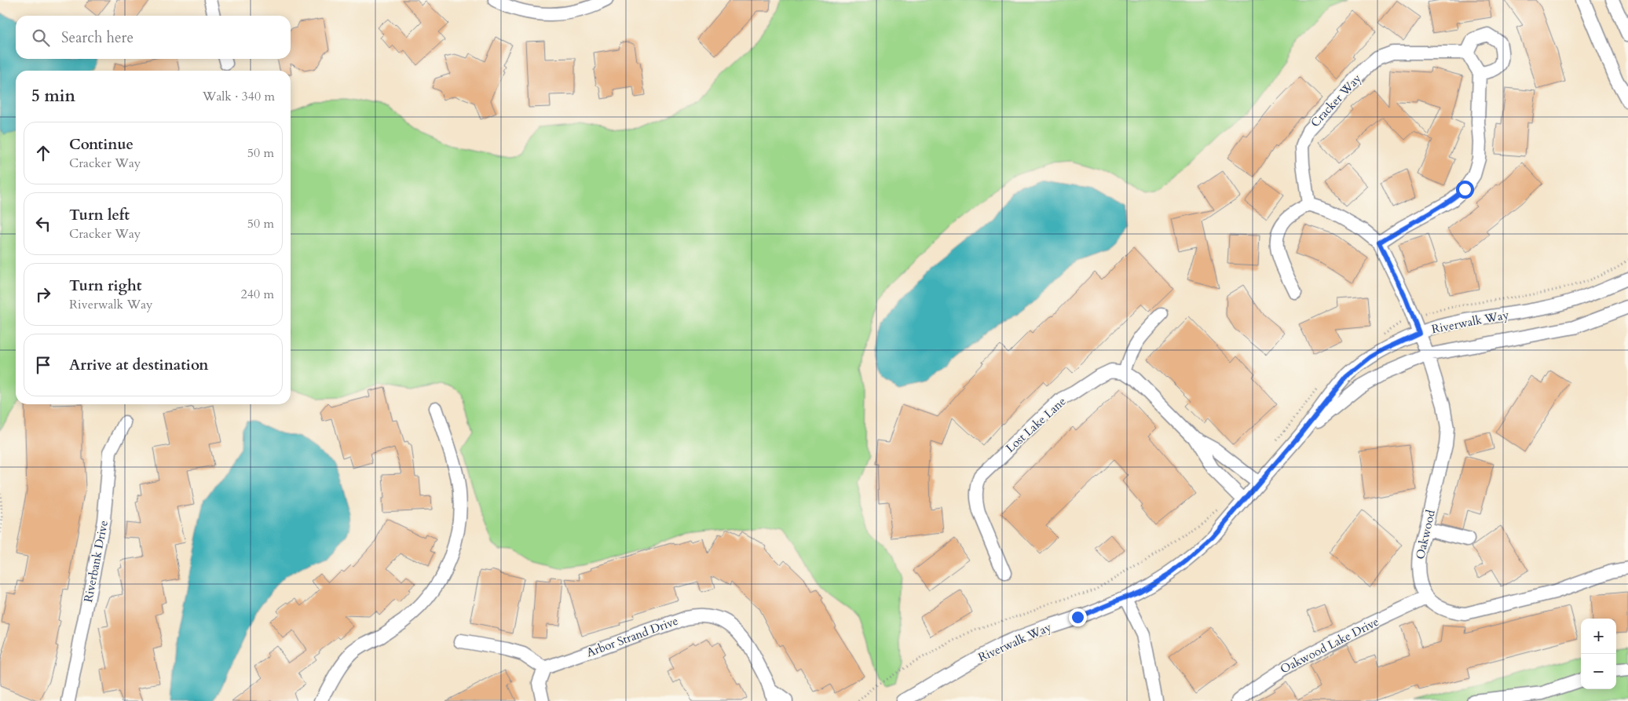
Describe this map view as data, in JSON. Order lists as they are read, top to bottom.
{
  "streets": {
    "street": [
      "Cracker Way",
      "Riverwalk Way",
      "Lost Lake Lane",
      "Oakwood",
      "Riverbank Drive",
      "Arbor Strand Drive",
      "Oakwood Lake Drive"
    ]
  },
  "crossings": [
    ["Riverwalk Way", "Oakwood"],
    ["Oakwood", "Oakwood Lake Drive"]
  ],
  "page": {
    "search": "Search here",
    "heading": ["5 min", "Walk · 340 m"],
    "list": [
      ["Continue", "Cracker Way", "50 m"],
      ["Turn left", "Cracker Way", "50 m"],
      ["Turn right", "Riverwalk Way", "240 m"],
      "Arrive at destination"
    ],
    "map_buttons": ["+", "−"]
  }
}
